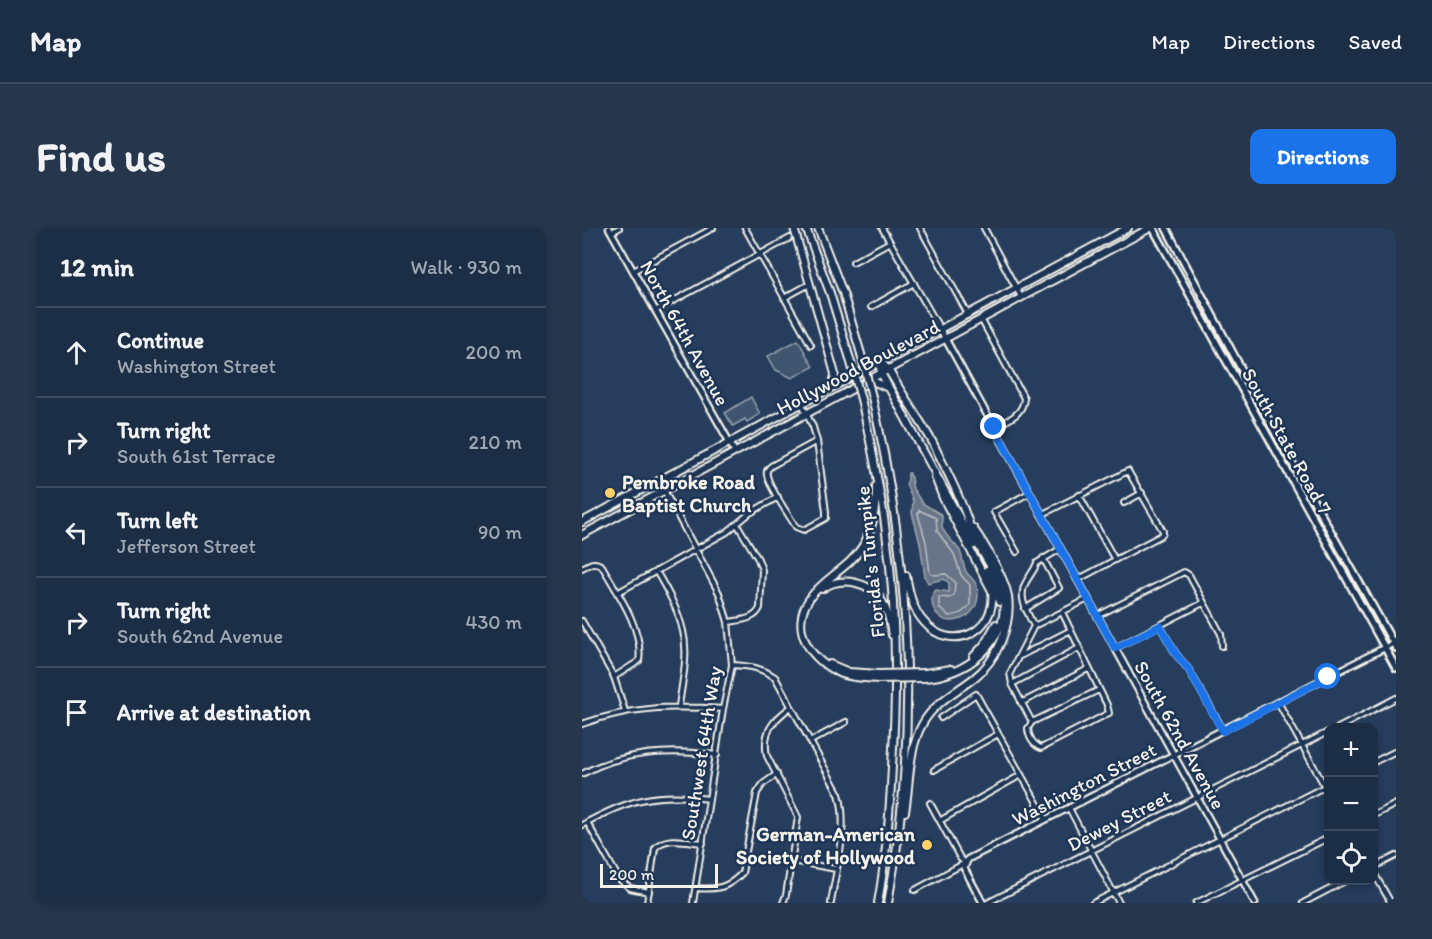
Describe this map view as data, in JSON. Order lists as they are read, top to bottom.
{
  "streets": {
    "highway": ["Hollywood Boulevard", "Florida's Turnpike"],
    "main road": ["South State Road 7"],
    "street": [
      "North 64th Avenue",
      "South 62nd Avenue",
      "Southwest 64th Way",
      "Washington Street",
      "Dewey Street"
    ]
  },
  "crossings": [
    ["North 64th Avenue", "Hollywood Boulevard"],
    ["Hollywood Boulevard", "South State Road 7"],
    ["Hollywood Boulevard", "South 62nd Avenue"],
    ["Hollywood Boulevard", "Southwest 64th Way"],
    ["South State Road 7", "Washington Street"],
    ["South 62nd Avenue", "Washington Street"],
    ["South 62nd Avenue", "Dewey Street"]
  ],
  "places": ["Pembroke Road Baptist Church", "German-American Society of Hollywood"],
  "scale_bar": "200 m",
  "page": {
    "header": "Map",
    "nav": ["Map", "Directions", "Saved"],
    "buttons": "Directions",
    "title": "Find us",
    "heading": ["12 min", "Walk · 930 m"],
    "list": [
      ["Continue", "Washington Street", "200 m"],
      ["Turn right", "South 61st Terrace", "210 m"],
      ["Turn left", "Jefferson Street", "90 m"],
      ["Turn right", "South 62nd Avenue", "430 m"],
      "Arrive at destination"
    ],
    "map_buttons": ["+", "−"],
    "scale": "200 m"
  }
}
